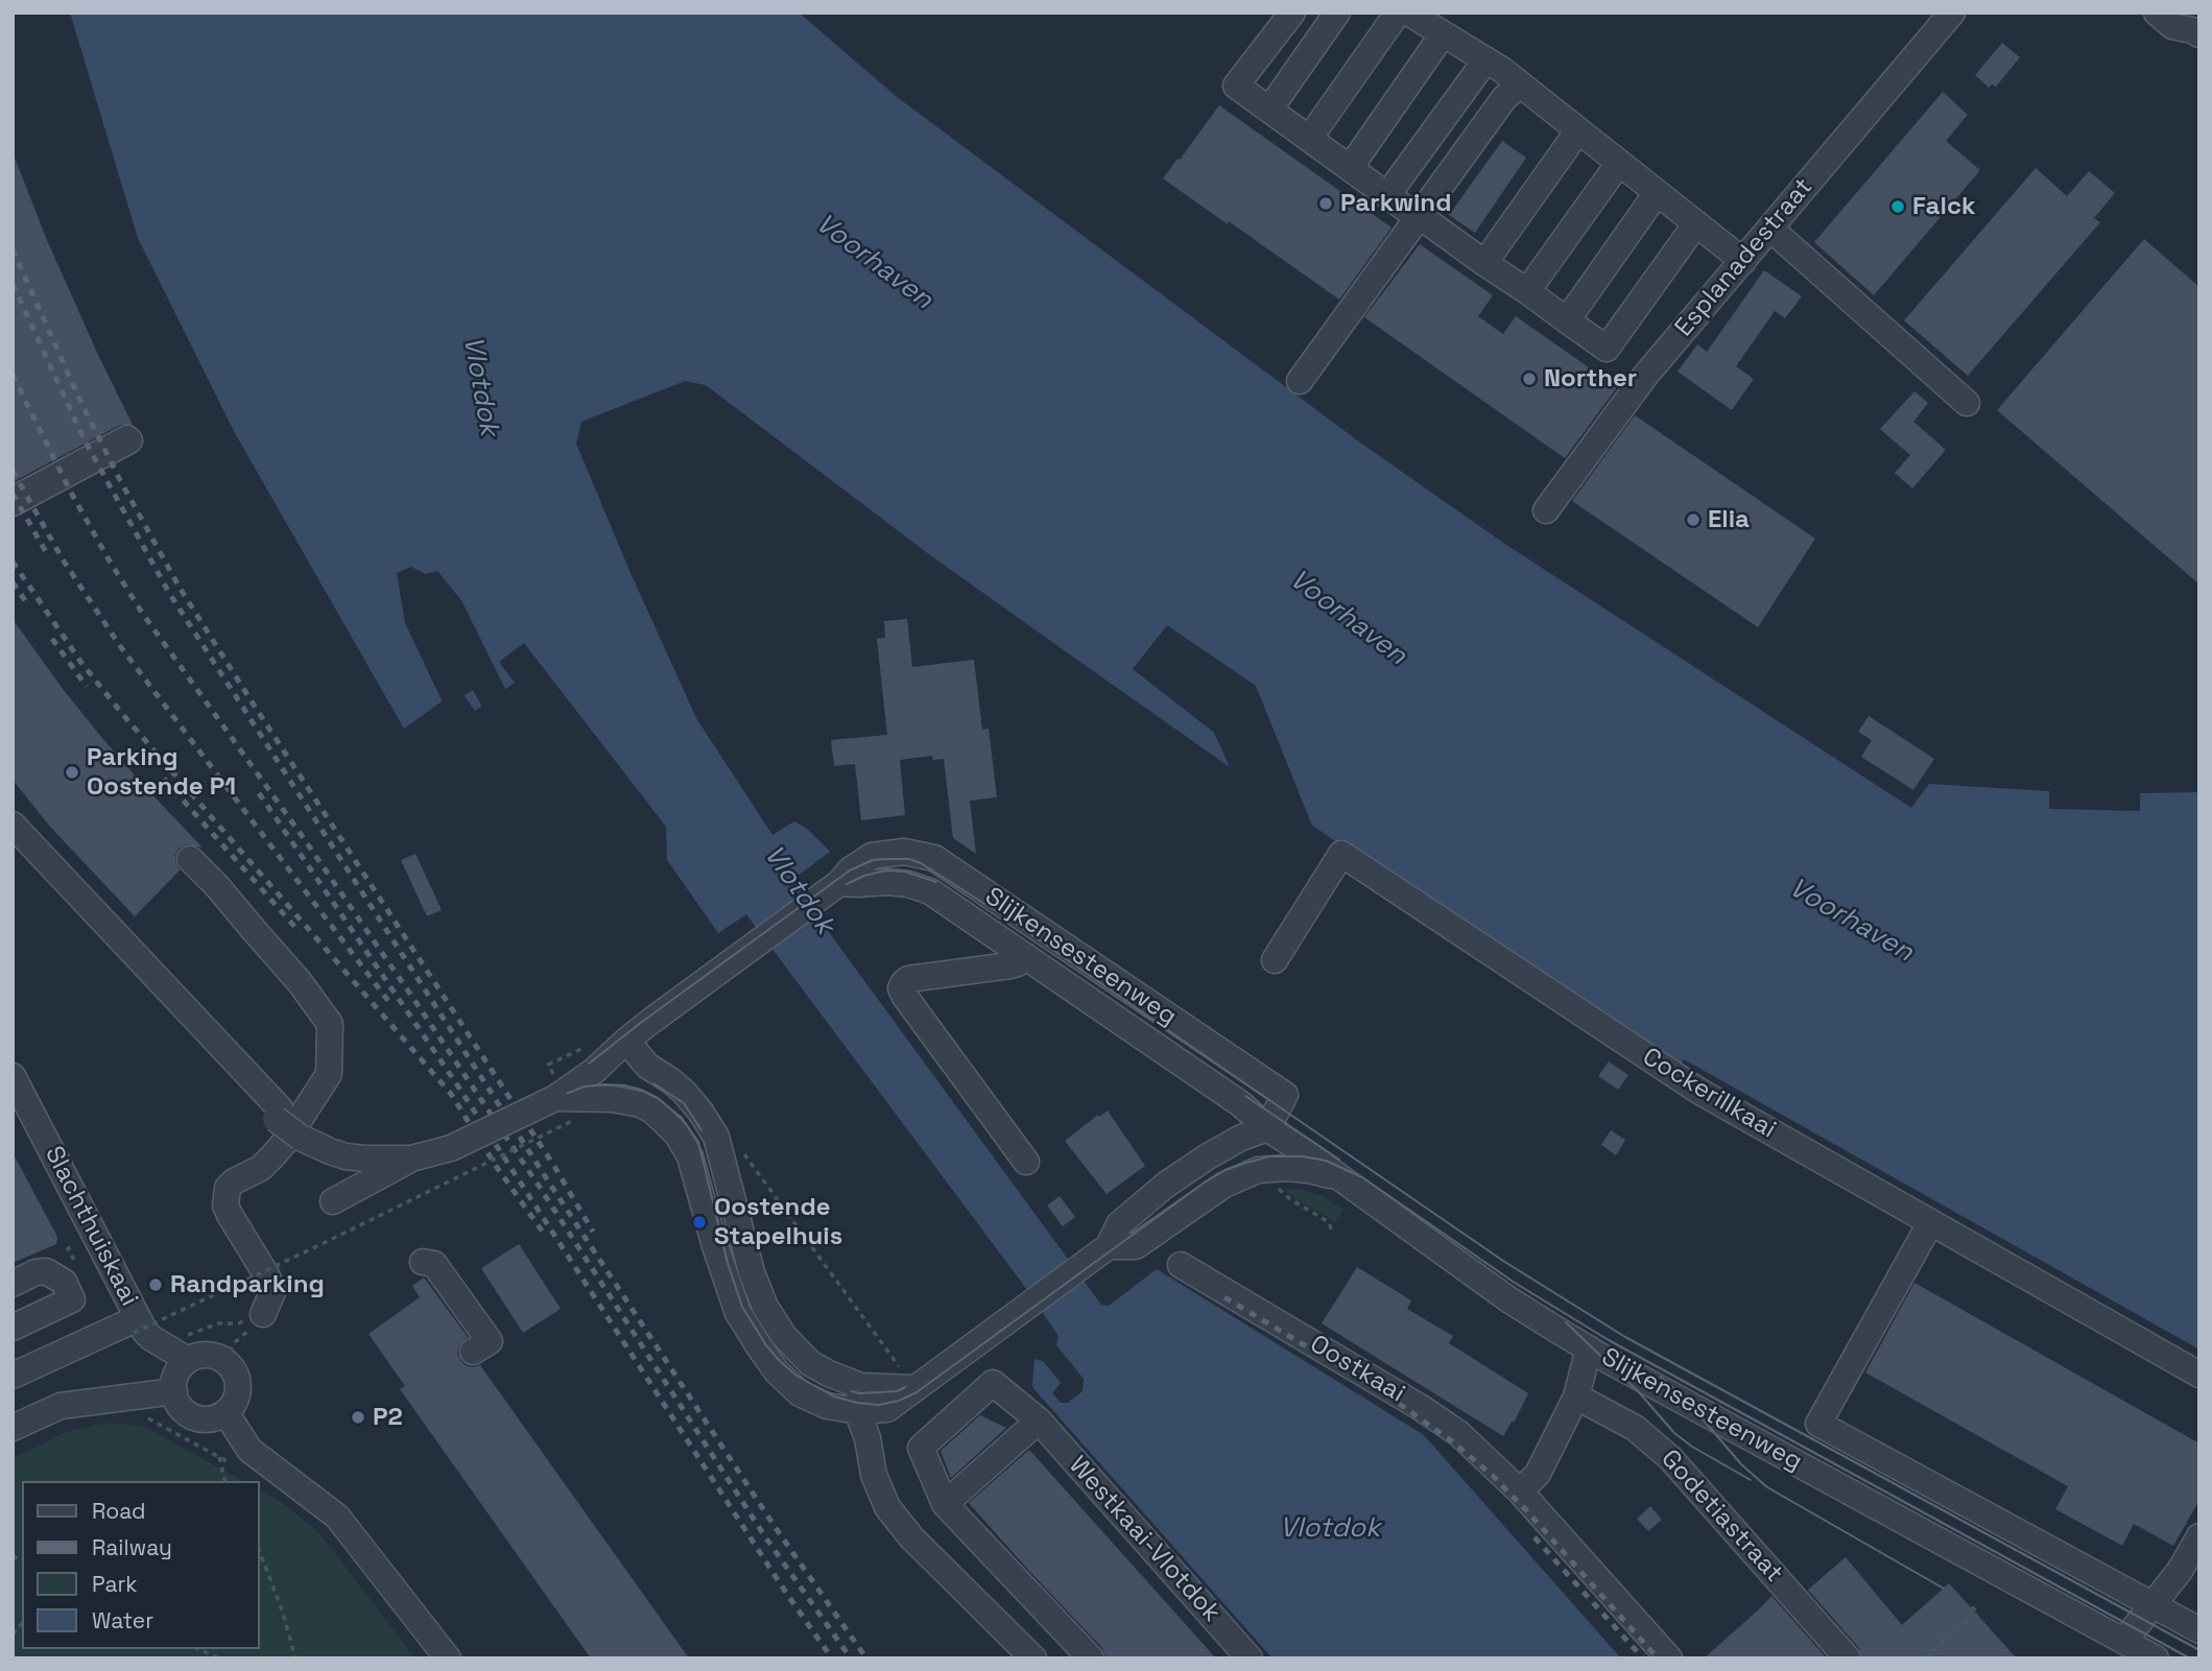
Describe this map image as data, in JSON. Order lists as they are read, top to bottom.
{
  "streets": {
    "street": [
      "Esplanadestraat",
      "Slijkensesteenweg",
      "Cockerillkaai",
      "Slachthuiskaai",
      "Oostkaai",
      "Godetiastraat",
      "Westkaai-Vlotdok"
    ]
  },
  "water": ["Voorhaven", "Vlotdok"],
  "places": [
    "Parkwind",
    "Falck",
    "Norther",
    "Elia",
    "Parking Oostende P1",
    "Oostende Stapelhuis",
    "Randparking",
    "P2"
  ],
  "legend": [
    "Road",
    "Railway",
    "Park",
    "Water"
  ]
}
